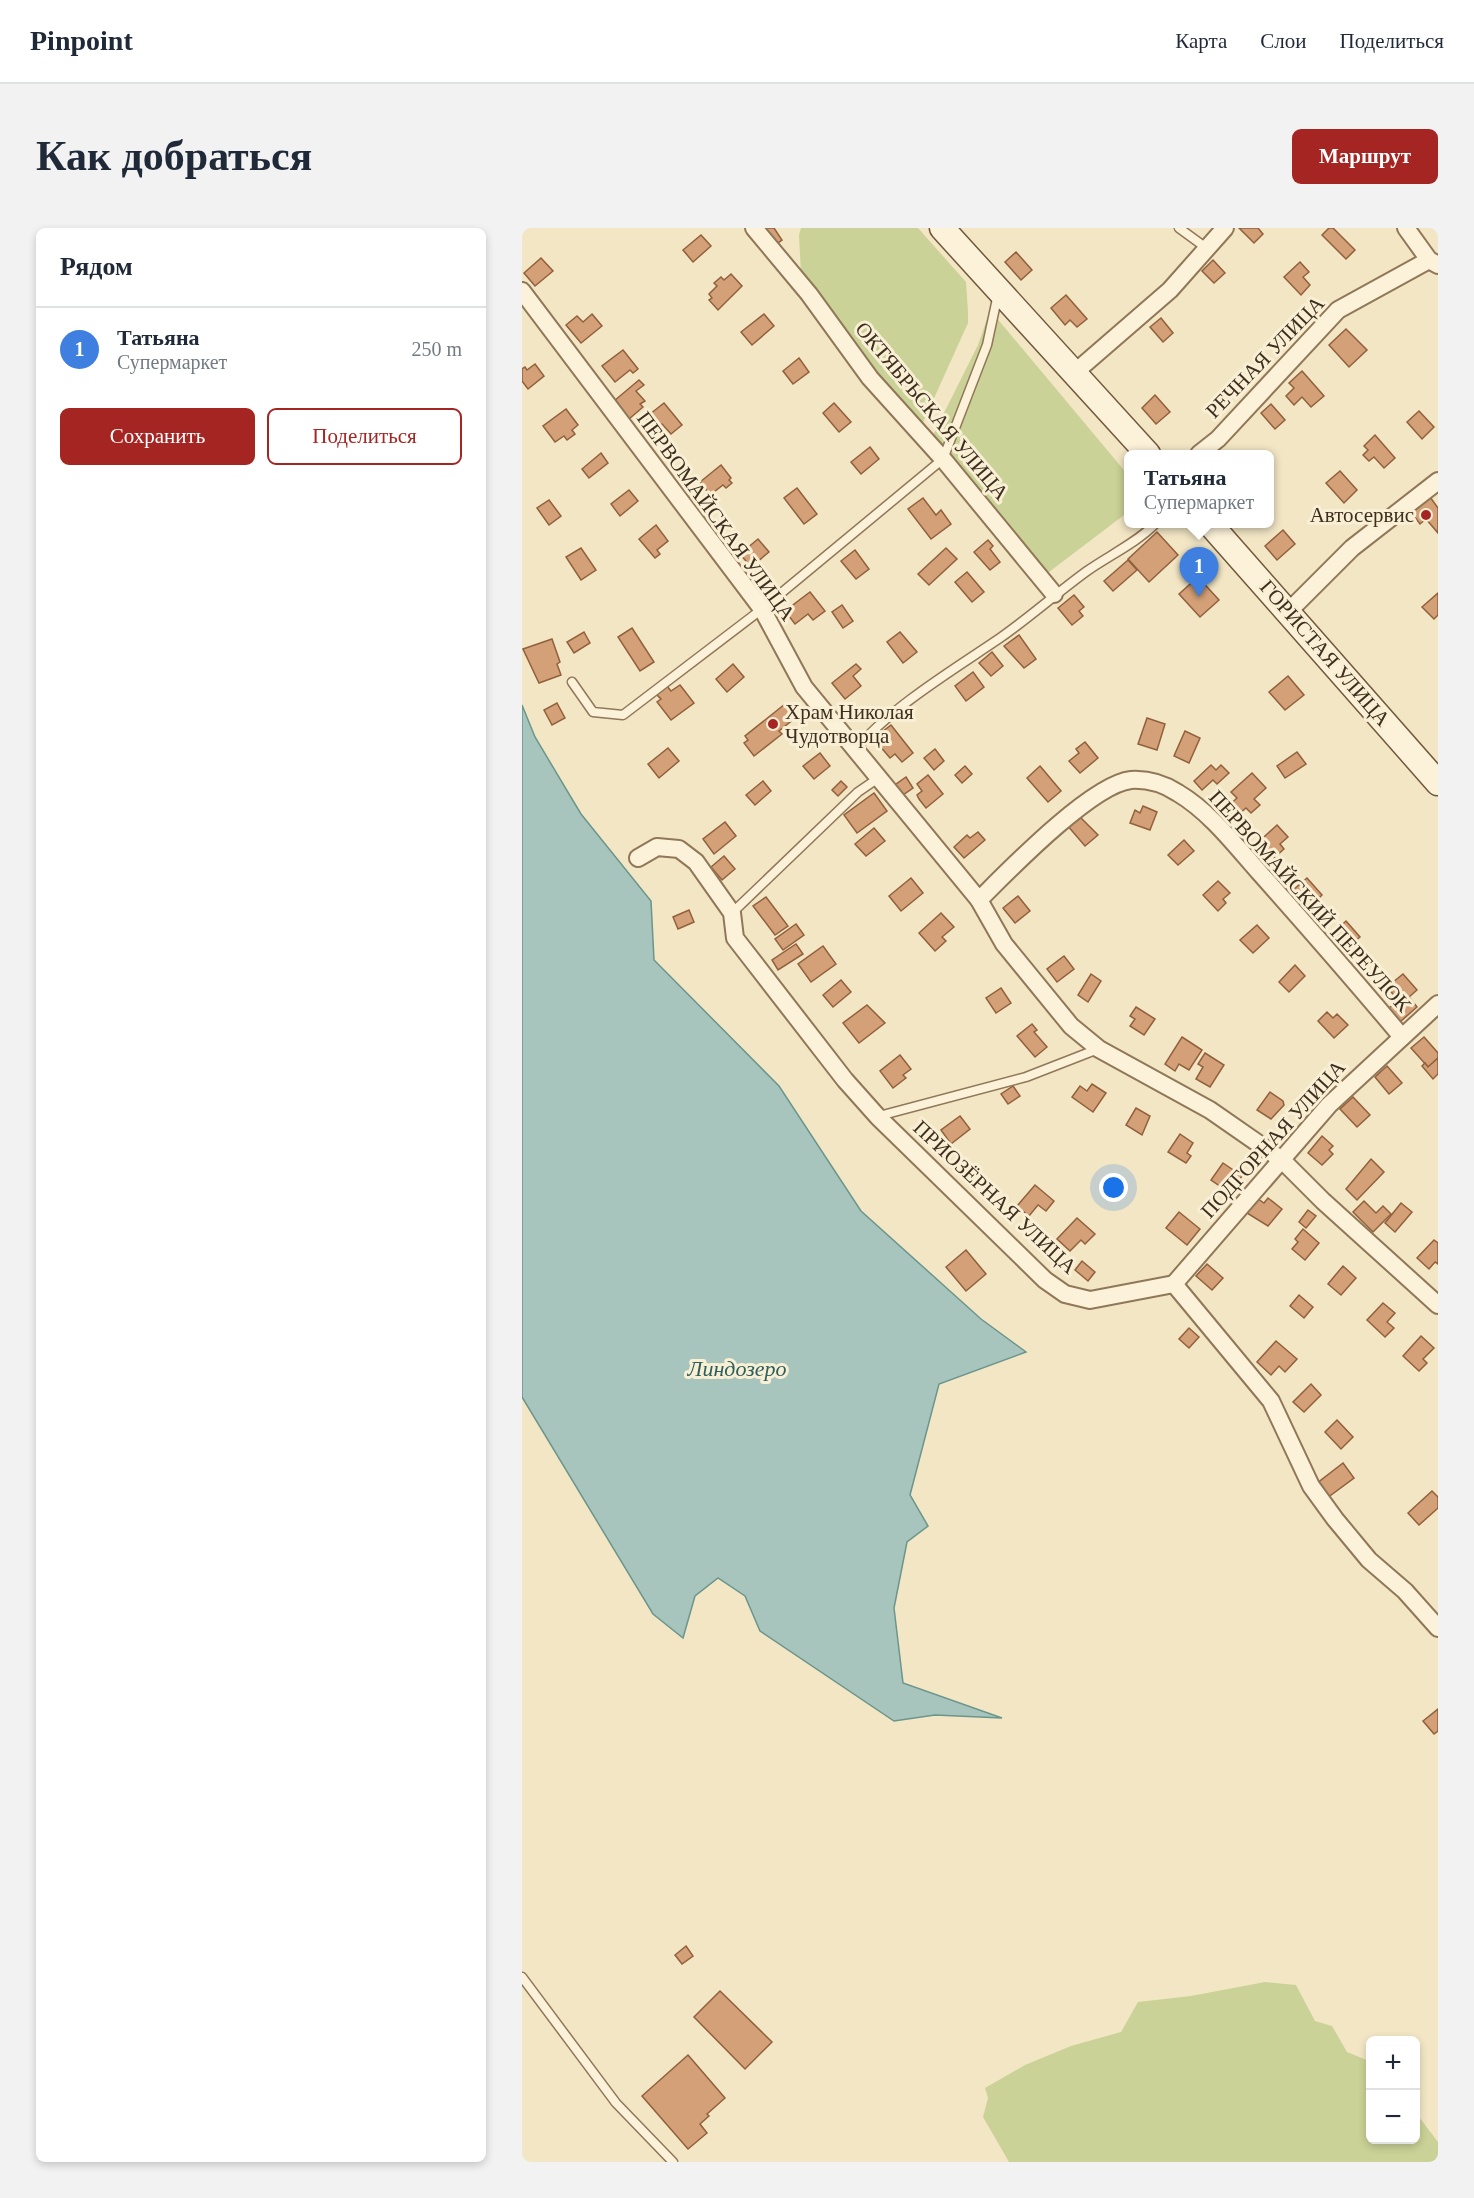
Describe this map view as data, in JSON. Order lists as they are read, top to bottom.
{
  "streets": {
    "street": [
      "РЕЧНАЯ УЛИЦА",
      "ОКТЯБРЬСКАЯ УЛИЦА",
      "ПЕРВОМАЙСКАЯ УЛИЦА",
      "ГОРИСТАЯ УЛИЦА",
      "ПЕРВОМАЙСКИЙ ПЕРЕУЛОК",
      "ПОДГОРНАЯ УЛИЦА",
      "ПРИОЗЁРНАЯ УЛИЦА"
    ]
  },
  "crossings": [
    ["ПЕРВОМАЙСКАЯ УЛИЦА", "ПЕРВОМАЙСКИЙ ПЕРЕУЛОК"],
    ["ПЕРВОМАЙСКАЯ УЛИЦА", "ПОДГОРНАЯ УЛИЦА"],
    ["ПЕРВОМАЙСКИЙ ПЕРЕУЛОК", "ПОДГОРНАЯ УЛИЦА"],
    ["ПОДГОРНАЯ УЛИЦА", "ПРИОЗЁРНАЯ УЛИЦА"]
  ],
  "water": ["Линдозеро"],
  "places": ["Автосервис", "Храм Николая Чудотворца"],
  "page": {
    "header": "Pinpoint",
    "nav": ["Карта", "Слои", "Поделиться"],
    "buttons": [
      "Маршрут",
      ["Сохранить", "Поделиться"]
    ],
    "title": "Как добраться",
    "heading": "Рядом",
    "list": [
      {
        "mark": "1",
        "name": "Татьяна",
        "note": "Супермаркет",
        "value": "250 m"
      }
    ],
    "popup": ["Татьяна", "Супермаркет"],
    "pins": "1",
    "map_buttons": ["+", "−"]
  }
}
